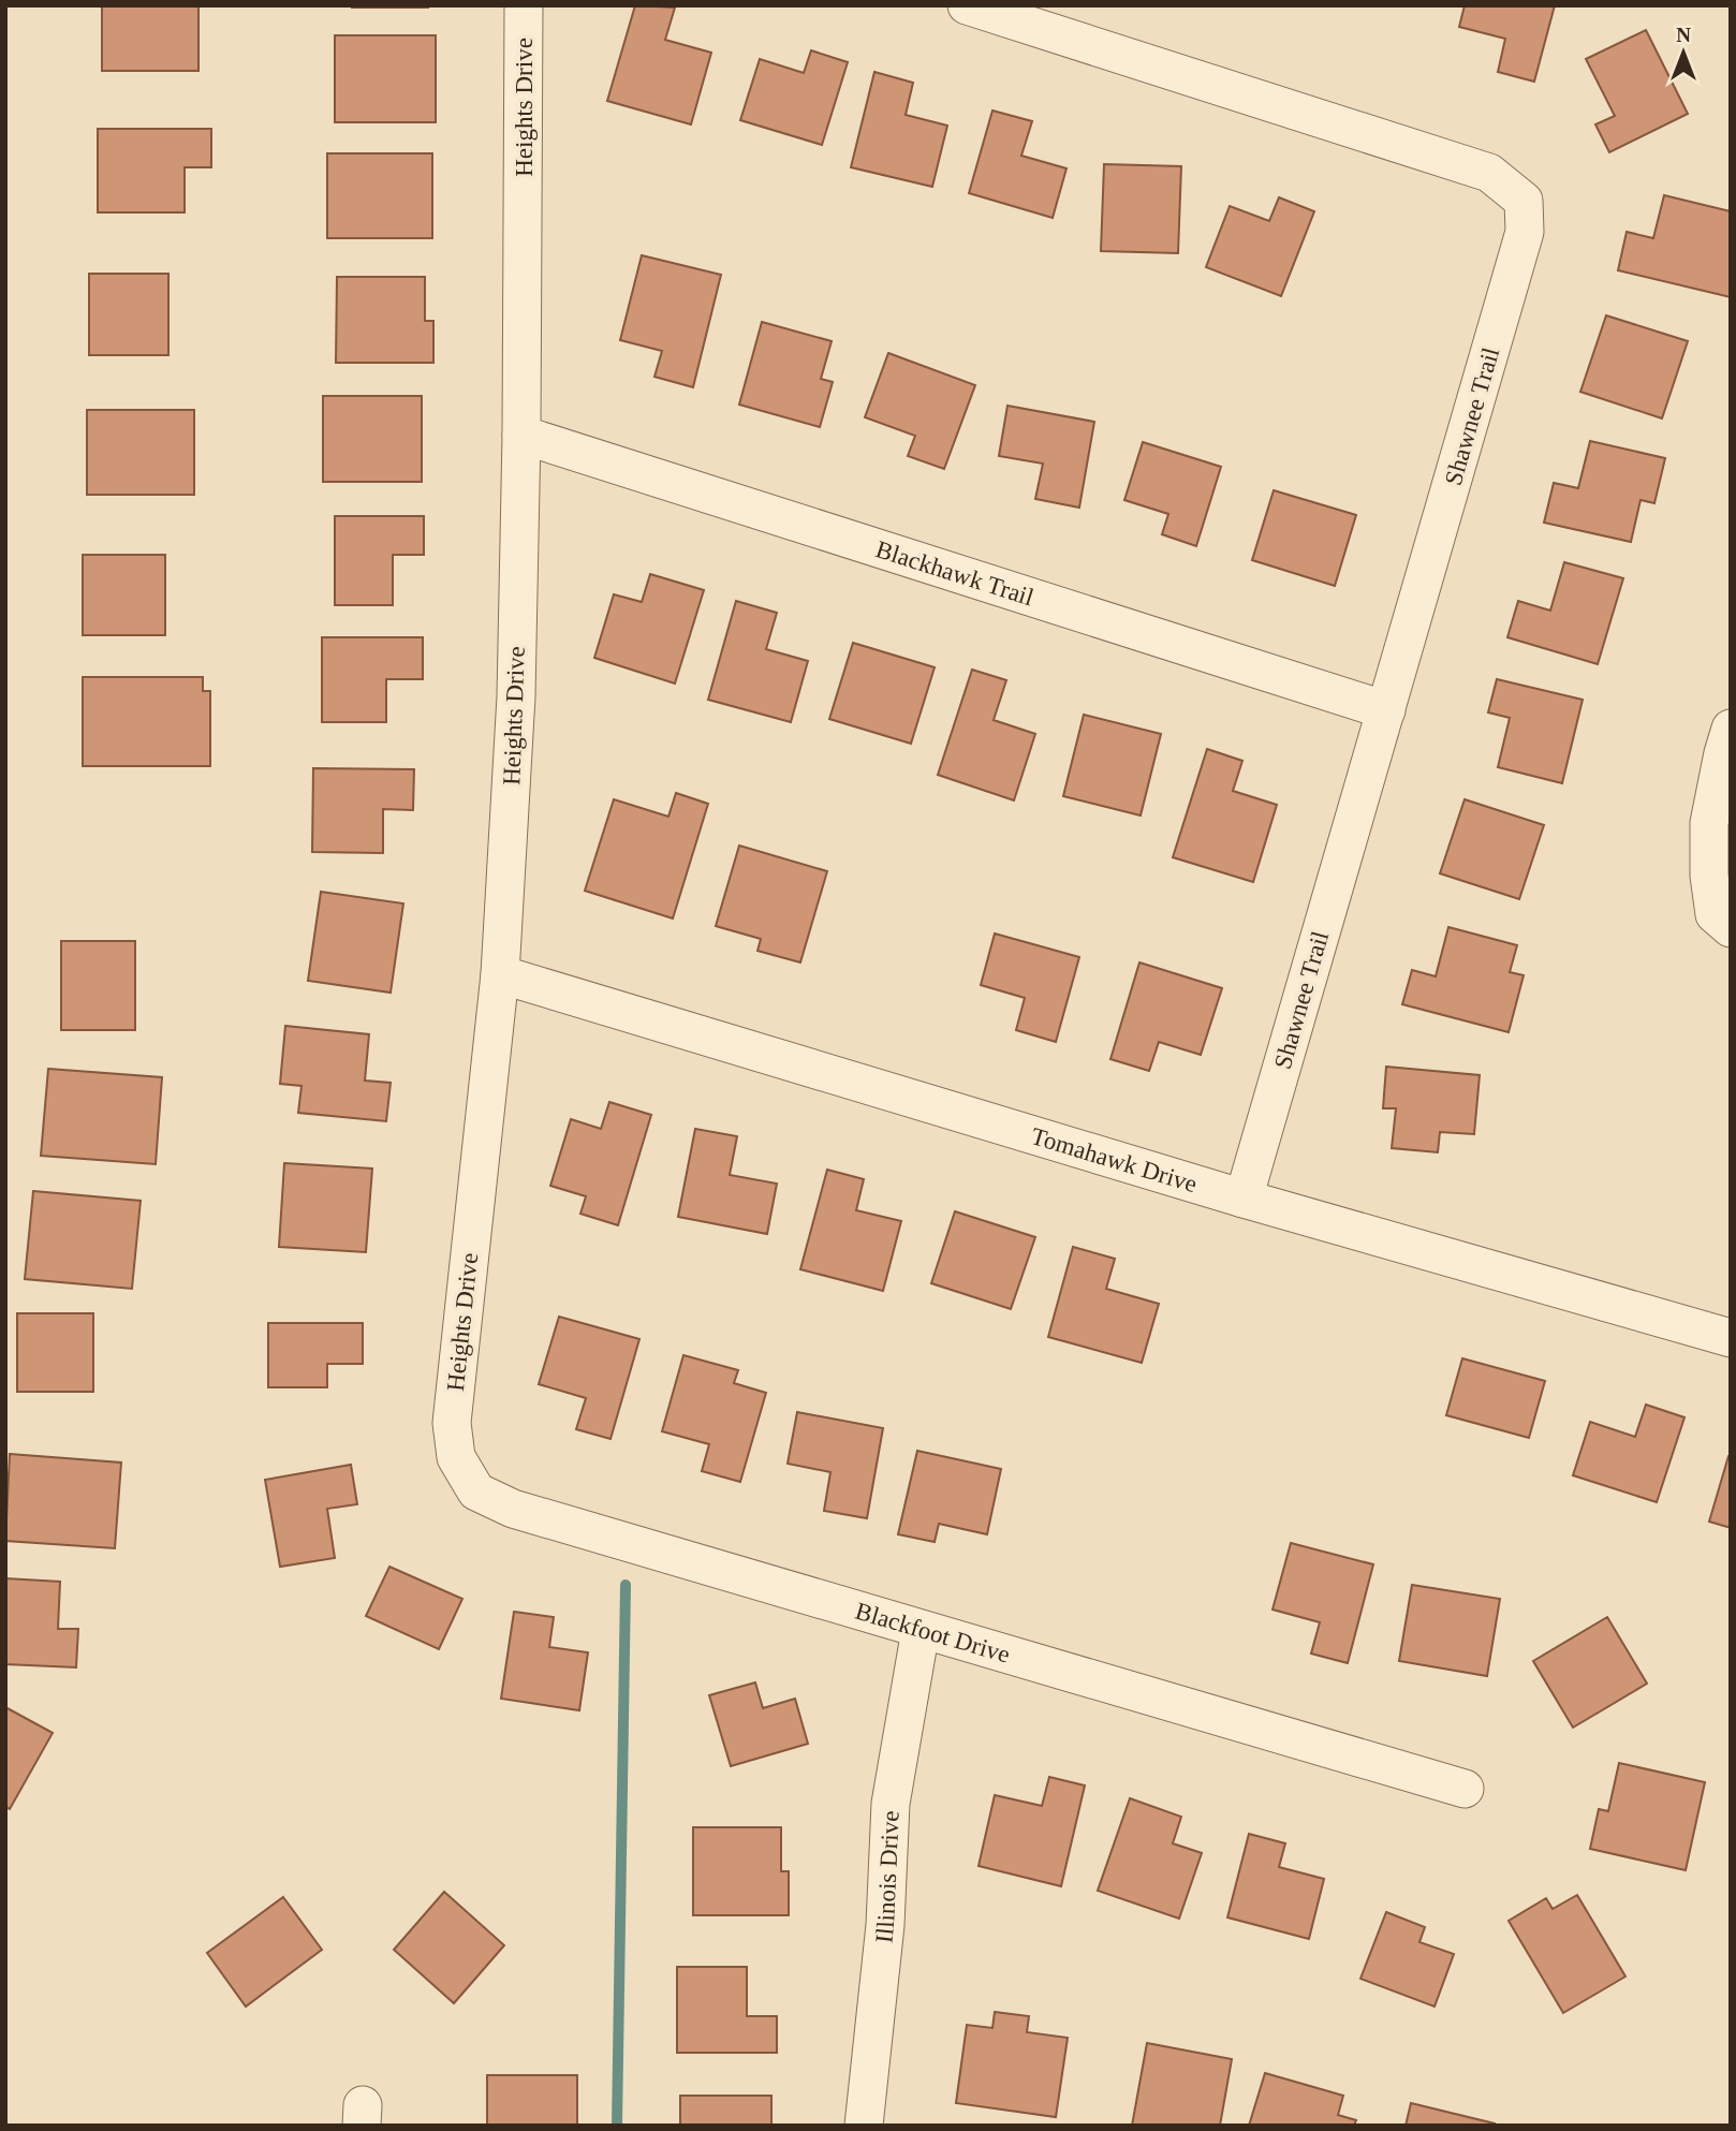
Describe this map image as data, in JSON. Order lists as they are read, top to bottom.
{
  "streets": {
    "street": [
      "Heights Drive",
      "Shawnee Trail",
      "Blackhawk Trail",
      "Tomahawk Drive",
      "Blackfoot Drive",
      "Illinois Drive"
    ]
  },
  "crossings": [
    ["Heights Drive", "Blackhawk Trail"],
    ["Heights Drive", "Tomahawk Drive"],
    ["Heights Drive", "Blackfoot Drive"],
    ["Shawnee Trail", "Blackhawk Trail"],
    ["Shawnee Trail", "Tomahawk Drive"],
    ["Blackfoot Drive", "Illinois Drive"]
  ],
  "north": "top"
}
